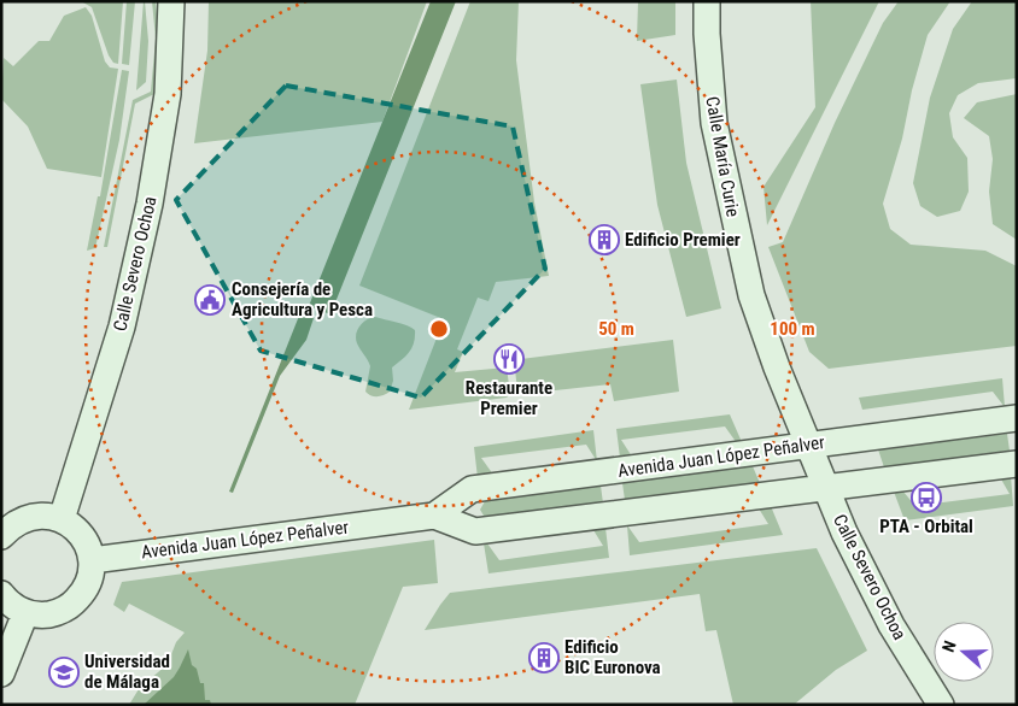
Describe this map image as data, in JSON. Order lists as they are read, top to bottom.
{
  "streets": {
    "main road": ["Calle María Curie", "Calle Severo Ochoa", "Avenida Juan López Peñalver"]
  },
  "crossings": [
    ["Calle María Curie", "Calle Severo Ochoa"],
    ["Calle María Curie", "Avenida Juan López Peñalver"],
    ["Calle Severo Ochoa", "Avenida Juan López Peñalver"]
  ],
  "places": {
    "building": ["Edificio Premier", "Edificio BIC Euronova"],
    "public building": ["Consejería de Agricultura y Pesca"],
    "restaurant": ["Restaurante Premier"],
    "bus stop": ["PTA - Orbital"],
    "school or university": ["Universidad de Málaga"]
  },
  "north": "left",
  "rings": ["50 m", "100 m"]
}
